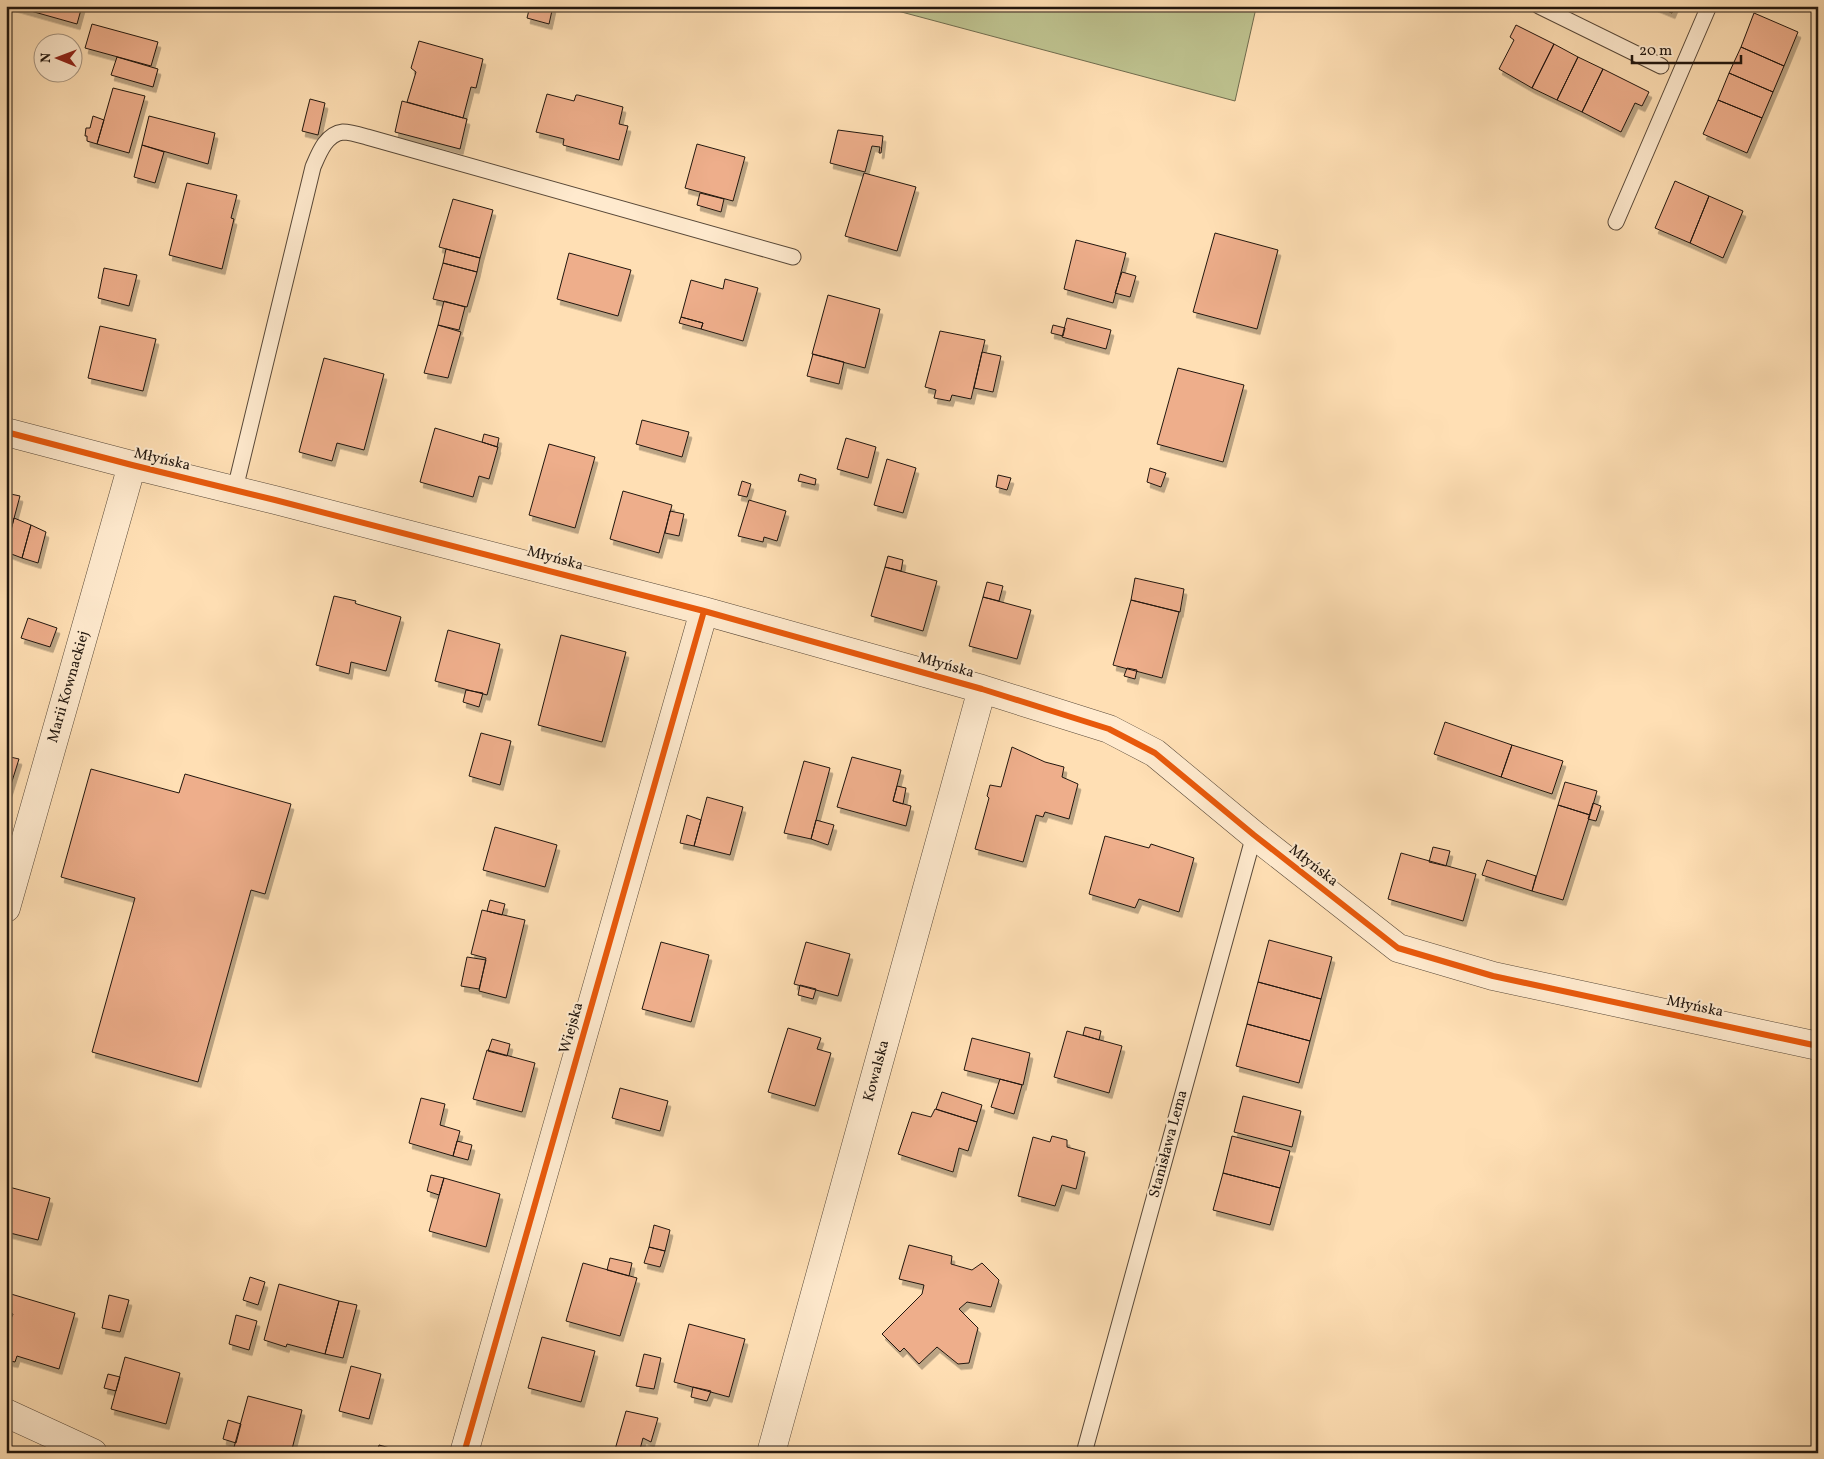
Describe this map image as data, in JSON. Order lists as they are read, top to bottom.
{
  "streets": {
    "street": [
      "Młyńska",
      "Marii Kownackiej",
      "Wiejska",
      "Kowalska"
    ],
    "lane": ["Stanisława Lema"]
  },
  "crossings": [
    ["Młyńska", "Marii Kownackiej"],
    ["Młyńska", "Wiejska"],
    ["Młyńska", "Kowalska"],
    ["Młyńska", "Stanisława Lema"]
  ],
  "scale_bar": "20 m",
  "north": "left"
}
